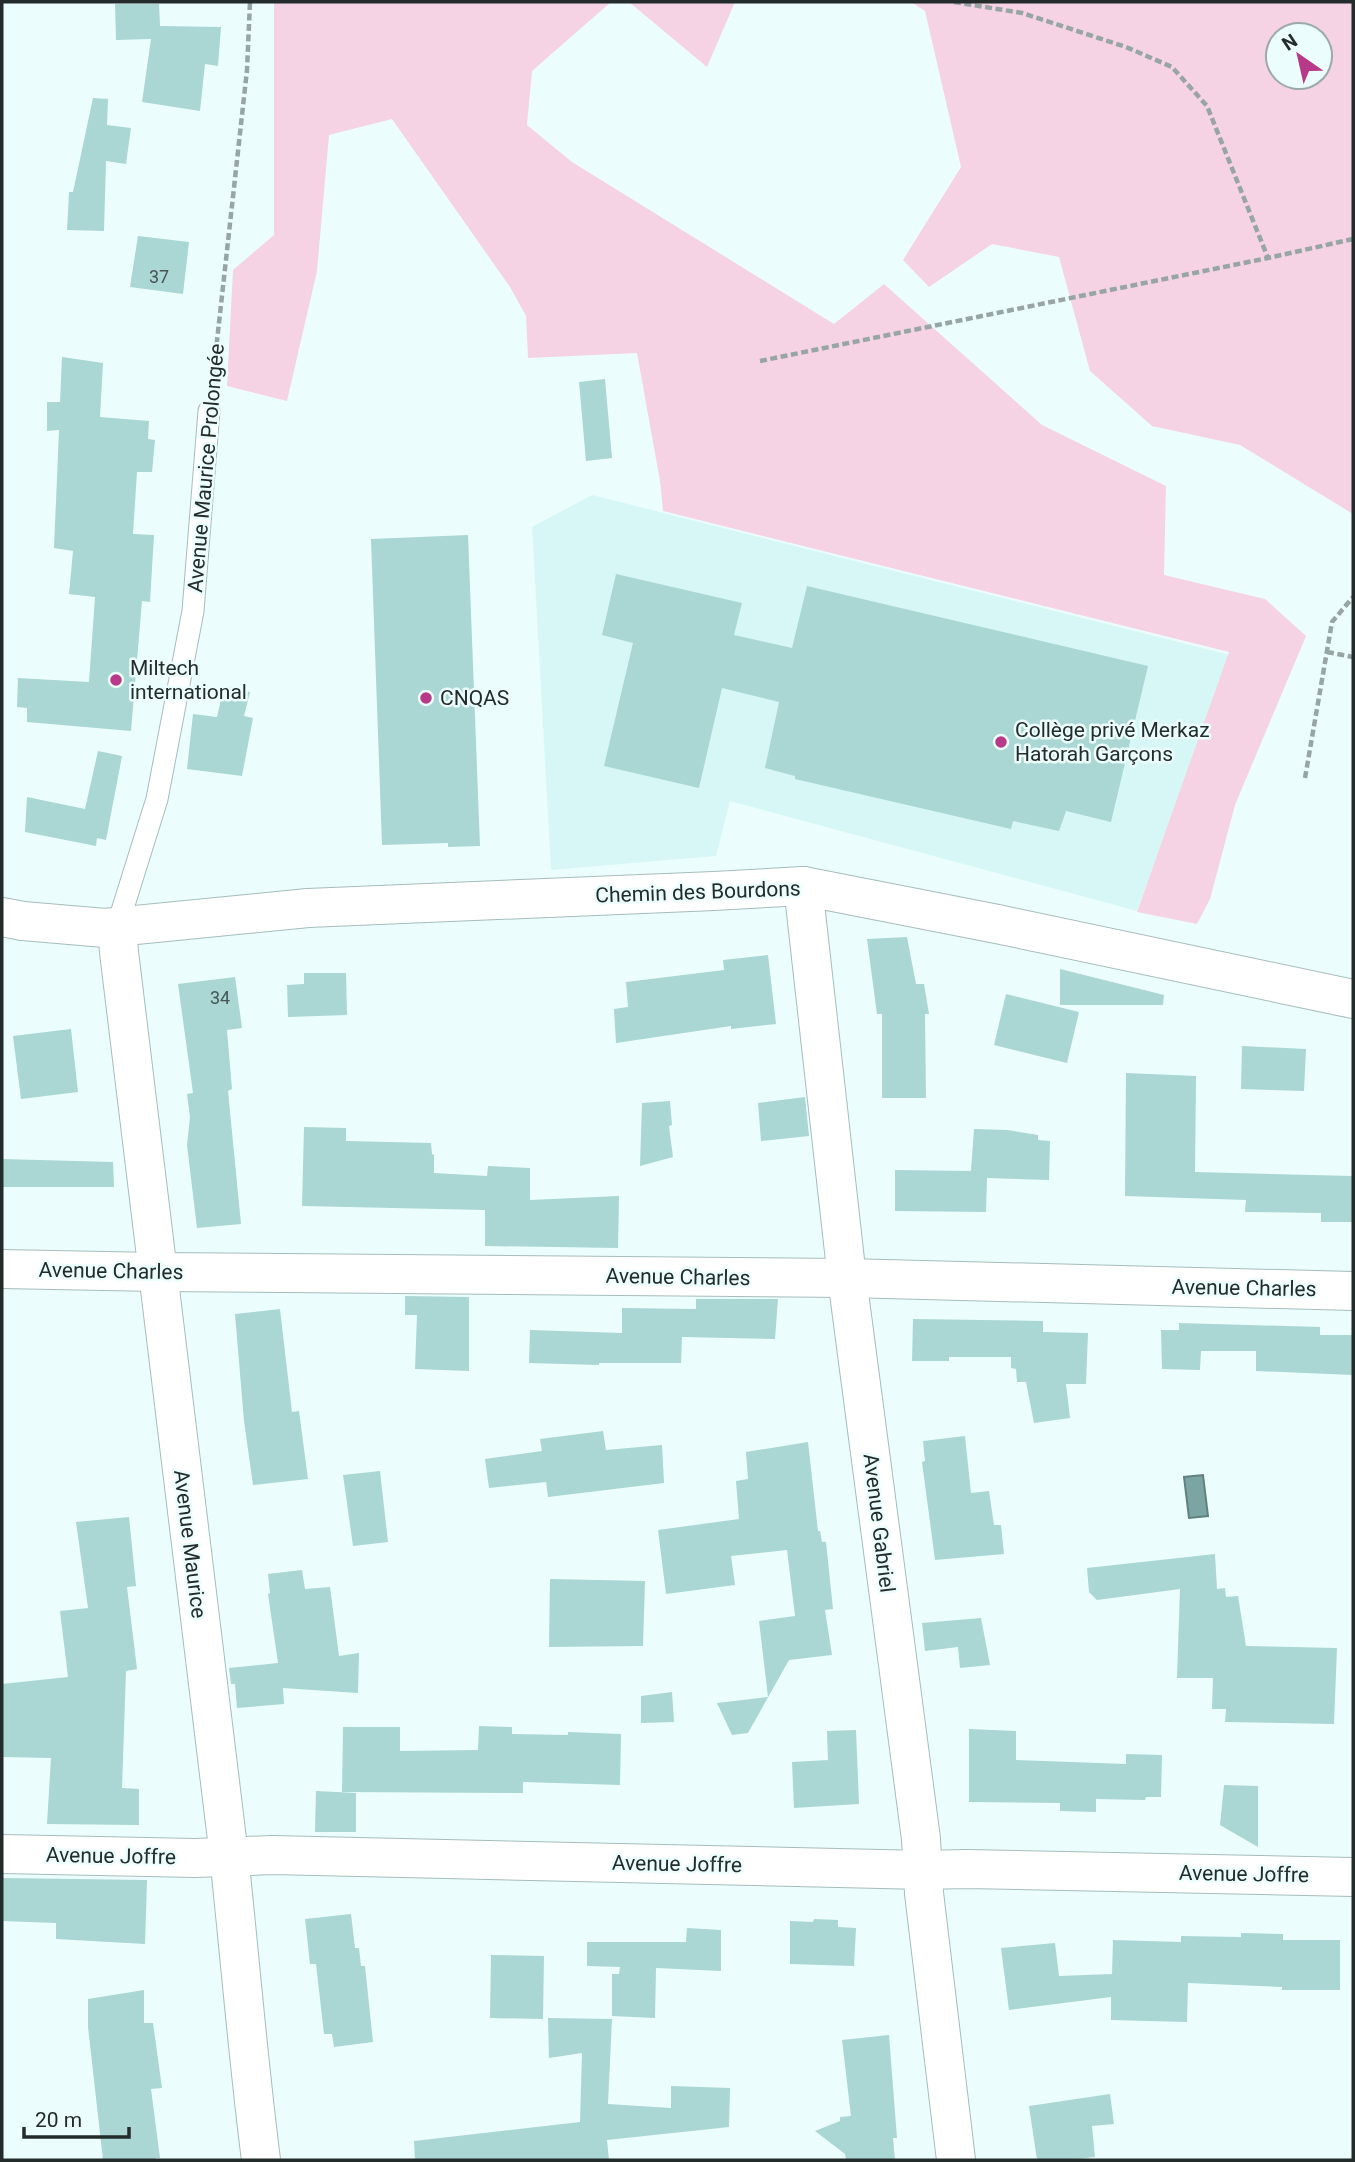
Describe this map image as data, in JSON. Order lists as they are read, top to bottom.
{
  "streets": {
    "street": [
      "Chemin des Bourdons",
      "Avenue Charles",
      "Avenue Gabriel",
      "Avenue Maurice",
      "Avenue Joffre"
    ],
    "lane": ["Avenue Maurice Prolongée"]
  },
  "crossings": [
    ["Avenue Maurice Prolongée", "Chemin des Bourdons"],
    ["Avenue Maurice Prolongée", "Avenue Maurice"],
    ["Chemin des Bourdons", "Avenue Gabriel"],
    ["Chemin des Bourdons", "Avenue Maurice"],
    ["Avenue Charles", "Avenue Gabriel"],
    ["Avenue Charles", "Avenue Maurice"],
    ["Avenue Gabriel", "Avenue Joffre"],
    ["Avenue Maurice", "Avenue Joffre"]
  ],
  "places": ["Miltech international", "CNQAS", "Collège privé Merkaz Hatorah Garçons"],
  "house_numbers": ["37", "34"],
  "scale_bar": "20 m",
  "north": "top left"
}
